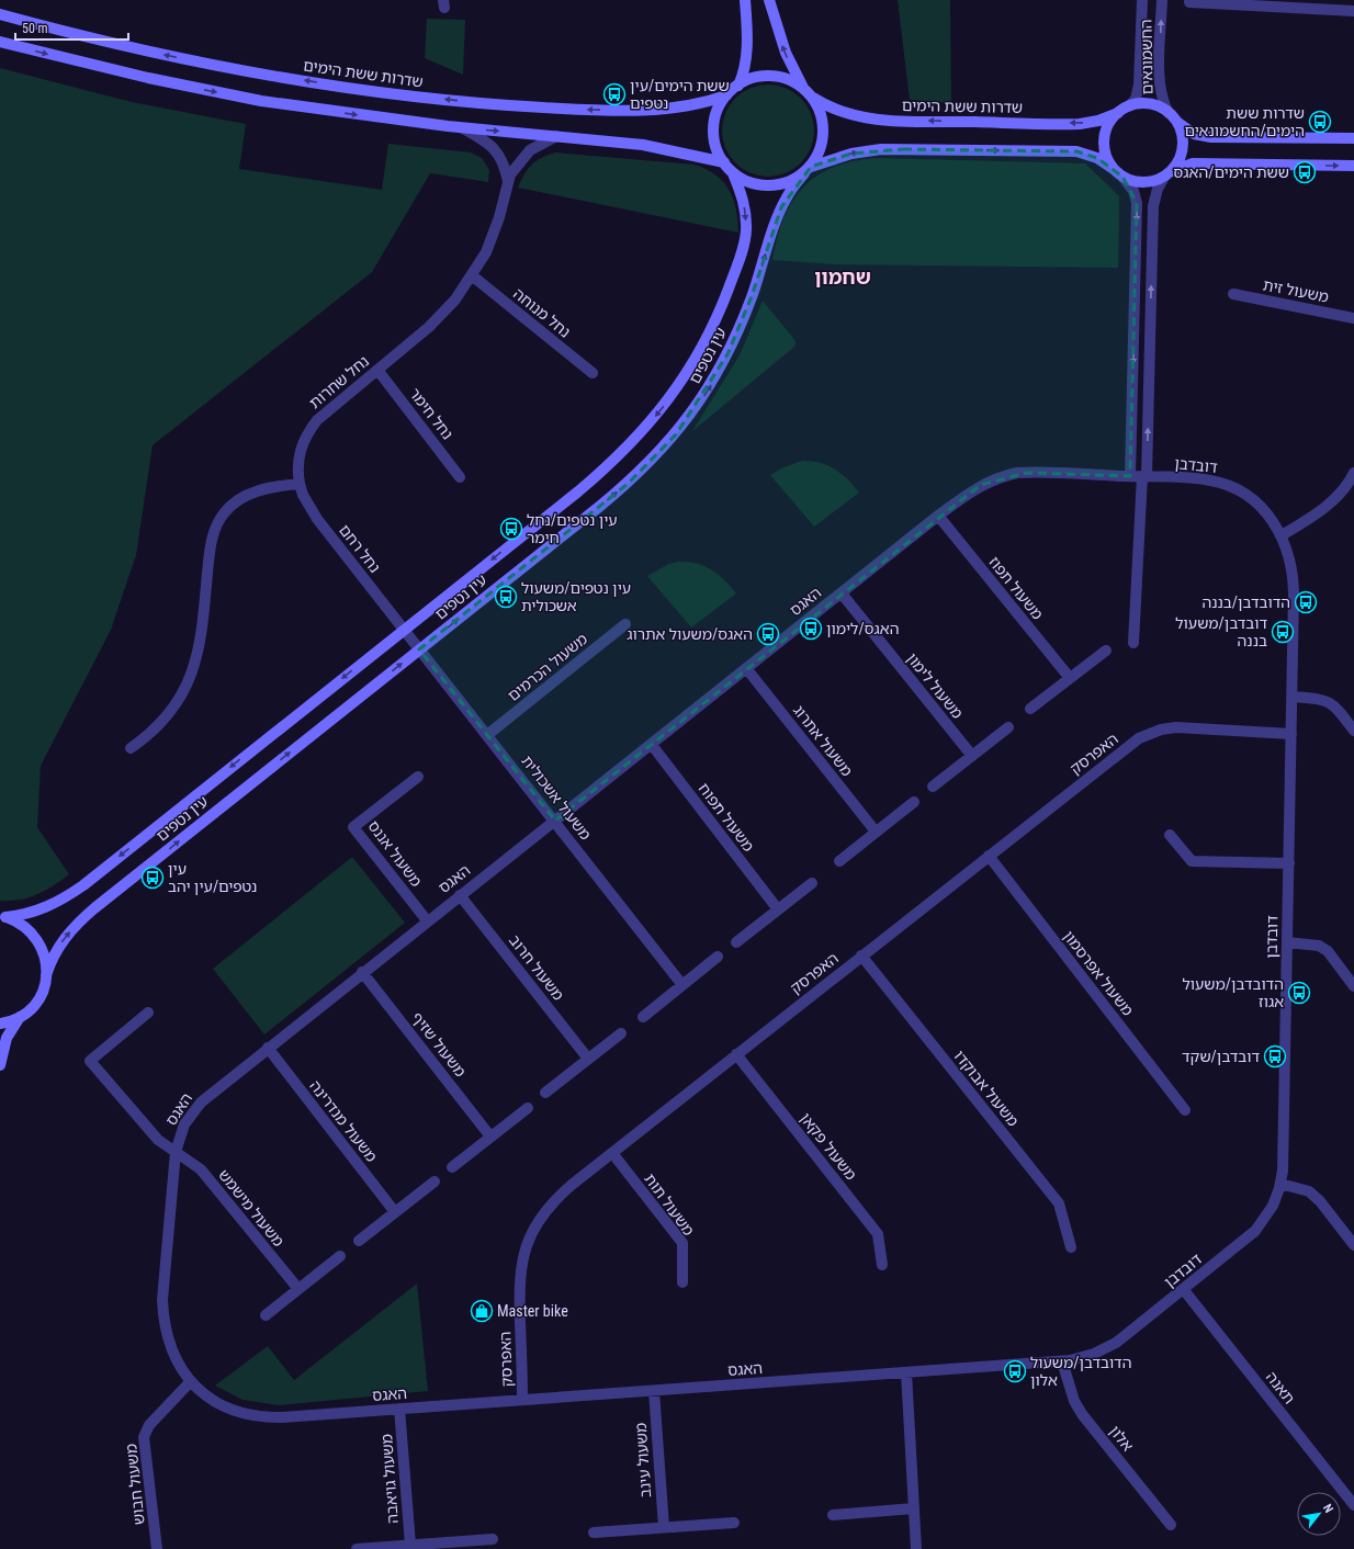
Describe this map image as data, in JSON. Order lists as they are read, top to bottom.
{
  "streets": {
    "street": [
      "החשמונאים",
      "שדרות ששת הימים",
      "משעול זית",
      "נחל מנוחה",
      "עין נטפים",
      "נחל שחרות",
      "נחל חימר",
      "דובדבן",
      "נחל רחם",
      "משעול תפוז",
      "האגס",
      "משעול הכרמים",
      "משעול לימון",
      "משעול אתרוג",
      "האפרסק",
      "משעול אשכולית",
      "משעול תפוח",
      "משעול אננס",
      "משעול חרוב",
      "משעול אפרסמון",
      "משעול שזיף",
      "משעול אבוקדו",
      "משעול מנדרינה",
      "משעול פקאן",
      "משעול תות",
      "משעול מישמש",
      "תאנה",
      "אלון",
      "משעול עינב",
      "משעול גויאבה",
      "משעול חבוש"
    ]
  },
  "crossings": [
    ["החשמונאים", "שדרות ששת הימים"],
    ["שדרות ששת הימים", "עין נטפים"],
    ["נחל מנוחה", "נחל שחרות"],
    ["עין נטפים", "נחל רחם"],
    ["עין נטפים", "משעול אשכולית"],
    ["נחל שחרות", "נחל חימר"],
    ["נחל שחרות", "נחל רחם"],
    ["דובדבן", "האגס"],
    ["דובדבן", "האפרסק"],
    ["דובדבן", "תאנה"],
    ["דובדבן", "אלון"],
    ["נחל רחם", "משעול אשכולית"],
    ["משעול תפוז", "האגס"],
    ["האגס", "משעול לימון"],
    ["האגס", "משעול אתרוג"],
    ["האגס", "האפרסק"],
    ["האגס", "משעול אשכולית"],
    ["האגס", "משעול תפוח"],
    ["האגס", "משעול אננס"],
    ["האגס", "משעול חרוב"],
    ["האגס", "משעול שזיף"],
    ["האגס", "משעול מנדרינה"],
    ["האגס", "משעול מישמש"],
    ["האגס", "משעול עינב"],
    ["האגס", "משעול גויאבה"],
    ["האגס", "משעול חבוש"],
    ["משעול הכרמים", "משעול אשכולית"],
    ["האפרסק", "משעול אפרסמון"],
    ["האפרסק", "משעול אבוקדו"],
    ["האפרסק", "משעול פקאן"],
    ["האפרסק", "משעול תות"]
  ],
  "districts": ["שחמון"],
  "places": {
    "bus stop": [
      "ששת הימים/עין נטפים",
      "שדרות ששת הימים/החשמונאים",
      "ששת הימים/האגס",
      "עין נטפים/נחל חימר",
      "עין נטפים/משעול אשכולית",
      "הדובדבן/בננה",
      "האגס/לימון",
      "דובדבן/משעול בננה",
      "האגס/משעול אתרוג",
      "עין נטפים/עין יהב",
      "הדובדבן/משעול אגוז",
      "דובדבן/שקד",
      "הדובדבן/משעול אלון"
    ],
    "shop": ["Master bike"]
  },
  "scale_bar": "50 m",
  "north": "top right"
}
